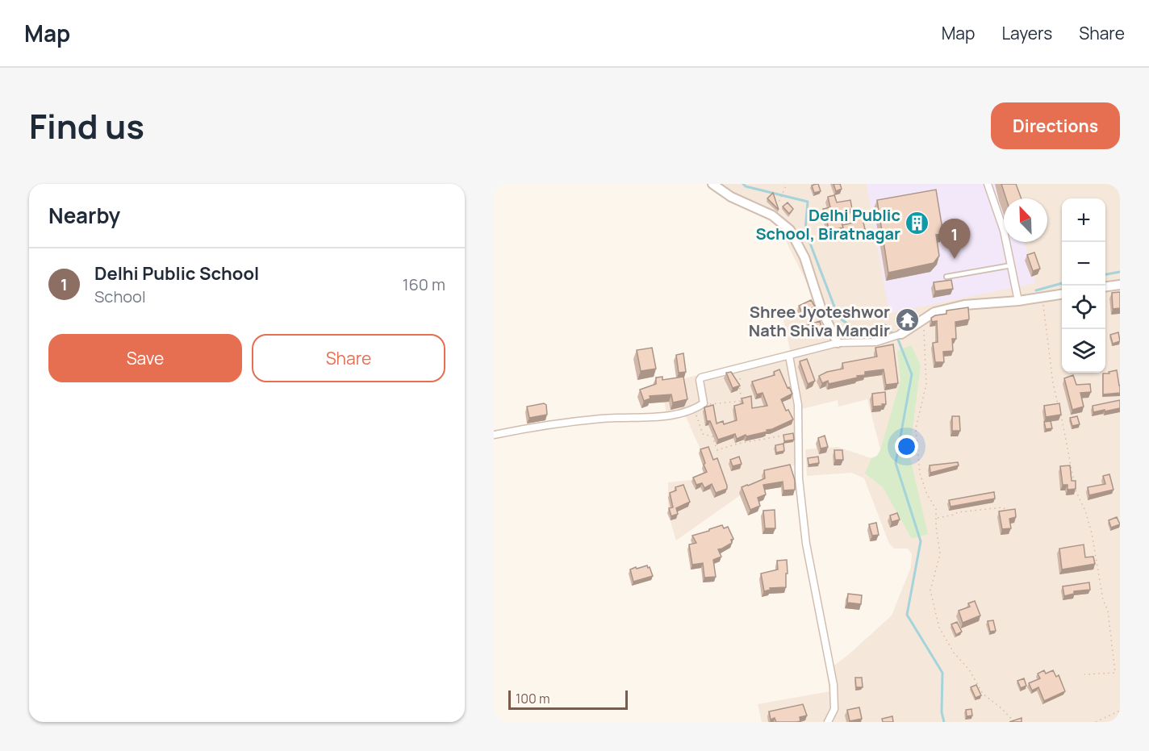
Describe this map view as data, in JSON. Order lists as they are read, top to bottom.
{
  "places": {
    "building": ["Delhi Public School, Biratnagar"],
    "temple": ["Shree Jyoteshwor Nath Shiva Mandir"]
  },
  "scale_bar": "100 m",
  "north": "top left",
  "page": {
    "header": "Map",
    "nav": ["Map", "Layers", "Share"],
    "title": "Find us",
    "buttons": [
      "Directions",
      ["Save", "Share"]
    ],
    "heading": "Nearby",
    "map_buttons": ["+", "−"],
    "pins": "1",
    "list": [
      {
        "mark": "1",
        "name": "Delhi Public School",
        "note": "School",
        "value": "160 m"
      }
    ],
    "scale": "100 m"
  }
}
